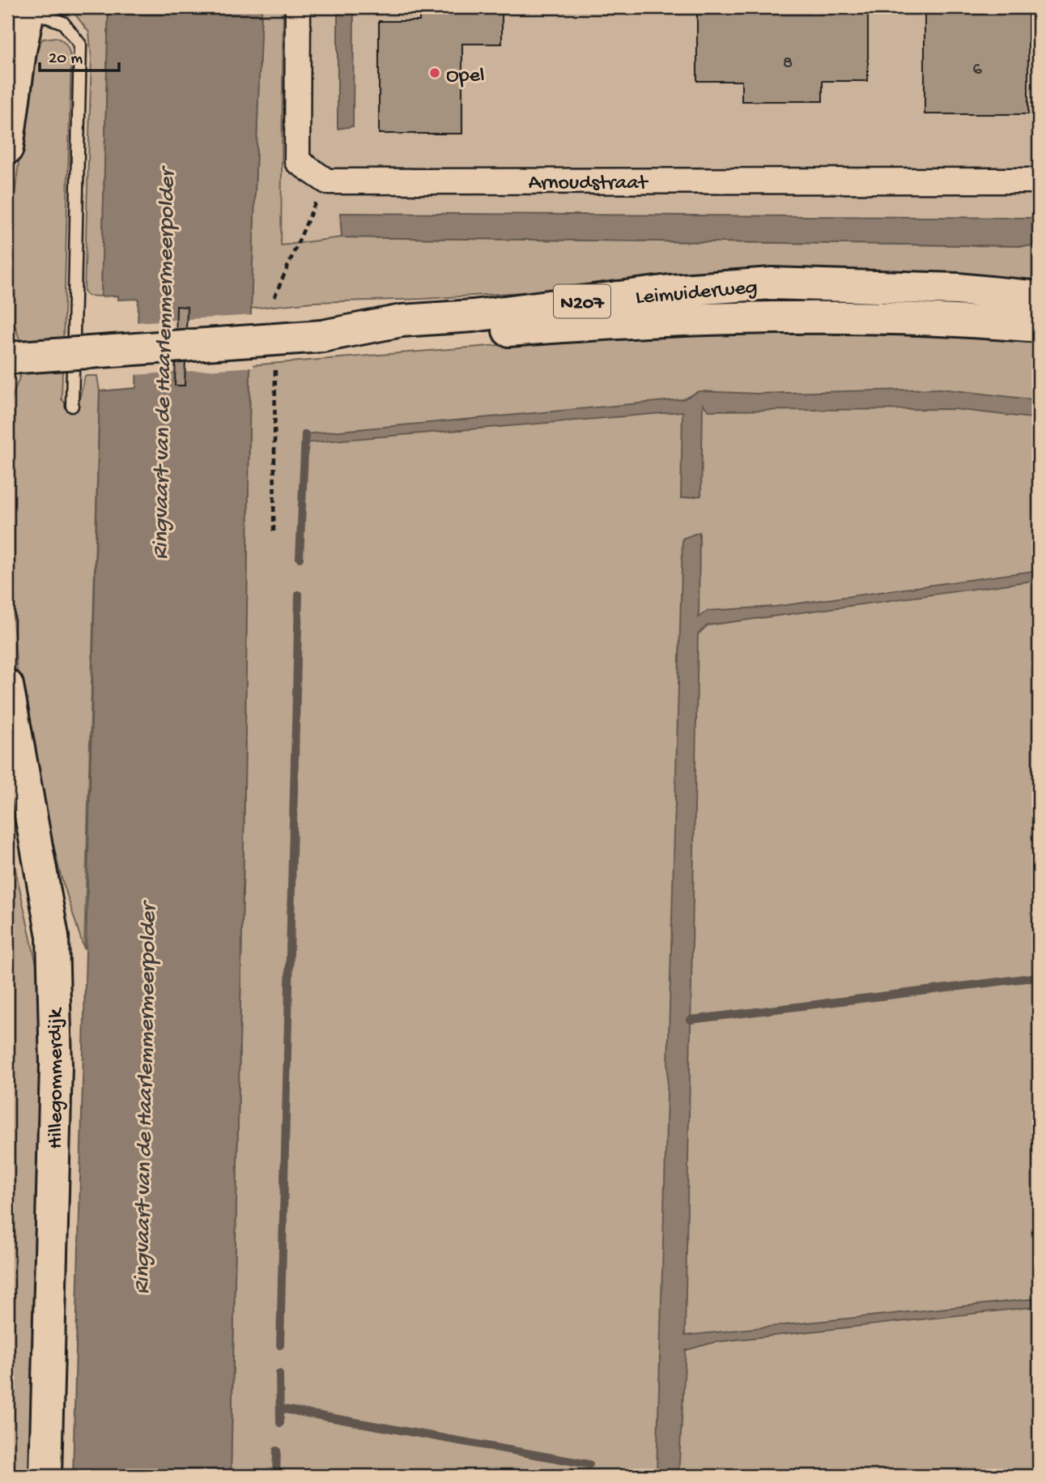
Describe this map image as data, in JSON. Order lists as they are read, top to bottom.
{
  "streets": {
    "main road": ["Leimuiderweg", "N207", "Hillegommerdijk"],
    "street": ["Arnoudstraat"]
  },
  "water": ["Ringvaart van de Haarlemmermeerpolder"],
  "places": ["Opel"],
  "house_numbers": ["8", "6"],
  "scale_bar": "20 m"
}
